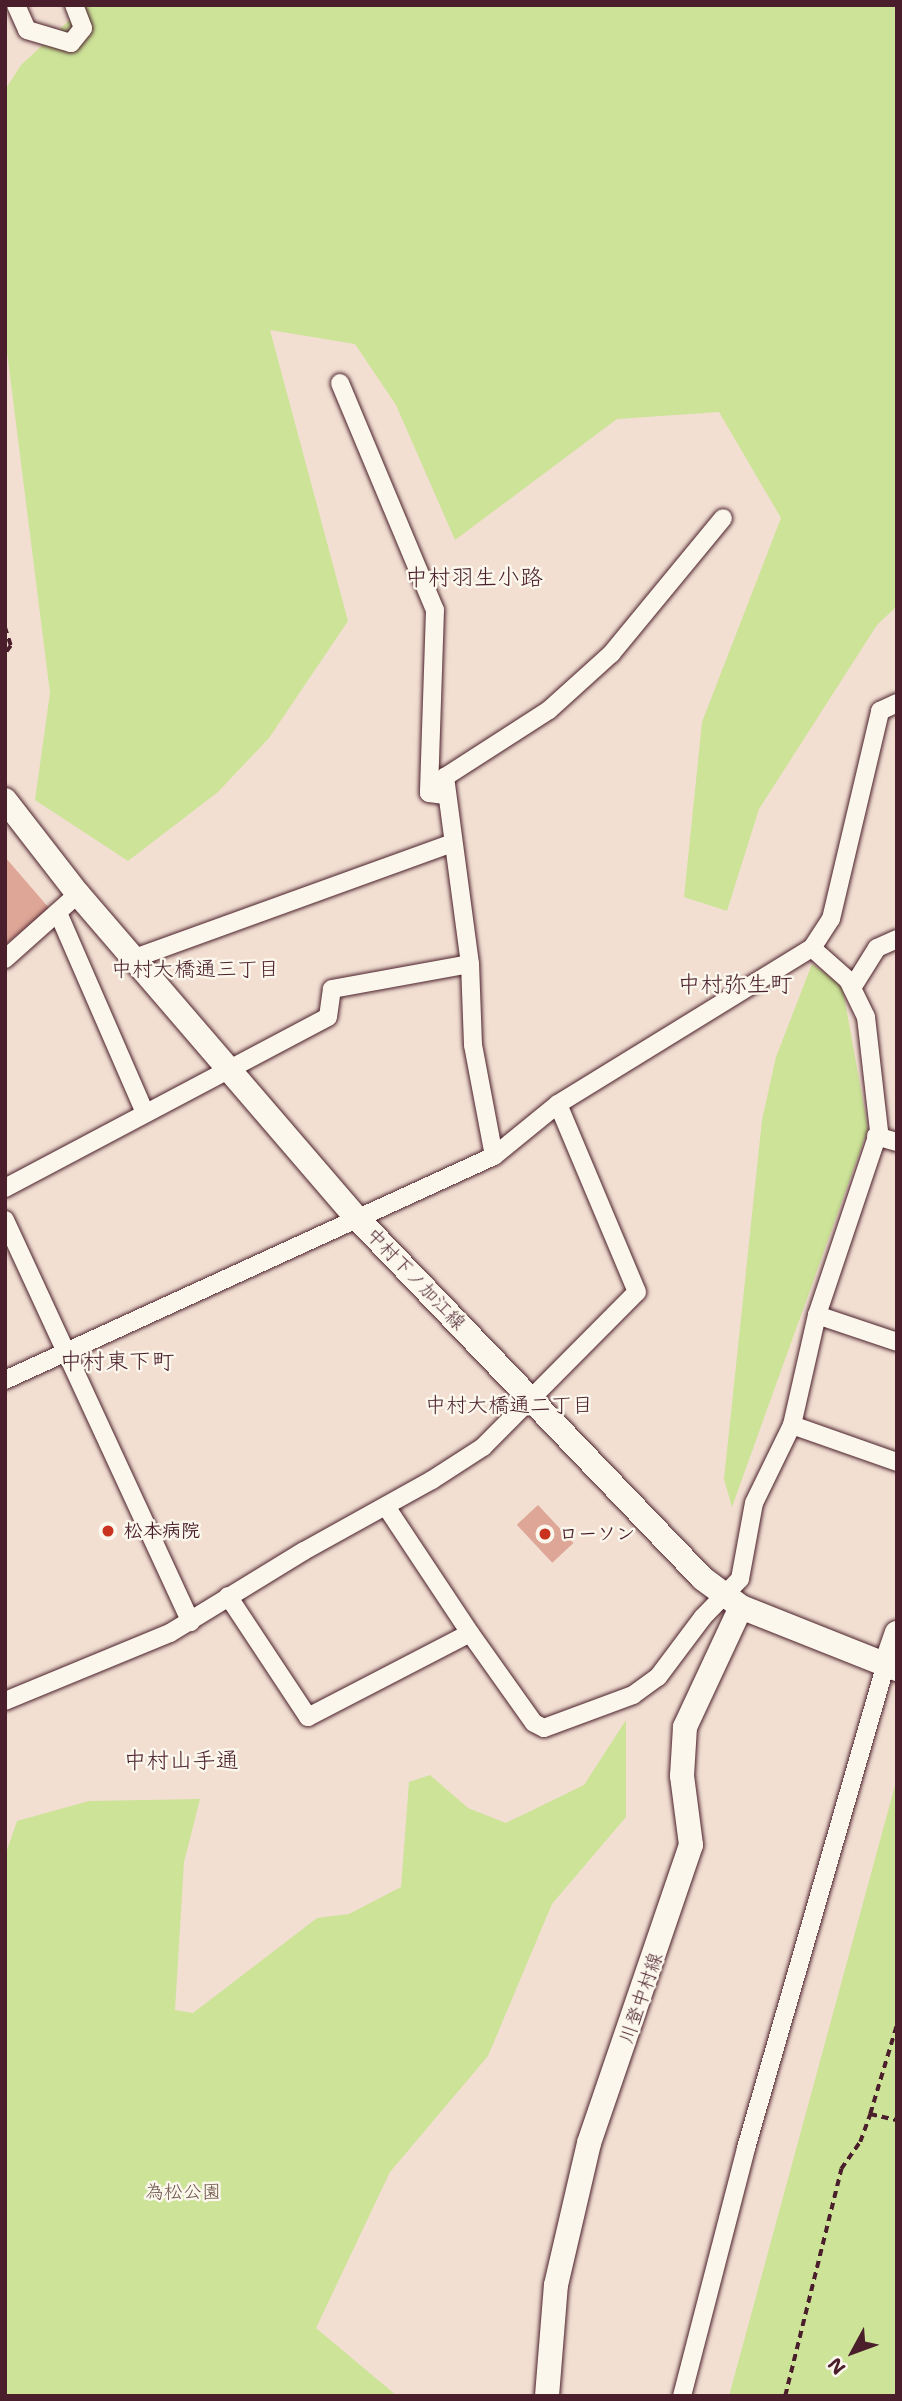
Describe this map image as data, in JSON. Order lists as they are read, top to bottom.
{
  "streets": {
    "main road": ["中村下ノ加江線", "川登中村線"]
  },
  "crossings": [
    ["中村下ノ加江線", "川登中村線"]
  ],
  "districts": [
    "中村羽生小路",
    "中村大橋通三丁目",
    "中村弥生町",
    "中村東下町",
    "中村大橋通二丁目",
    "中村山手通"
  ],
  "parks": ["為松公園"],
  "places": ["松本病院", "ローソン"],
  "north": "bottom left"
}
